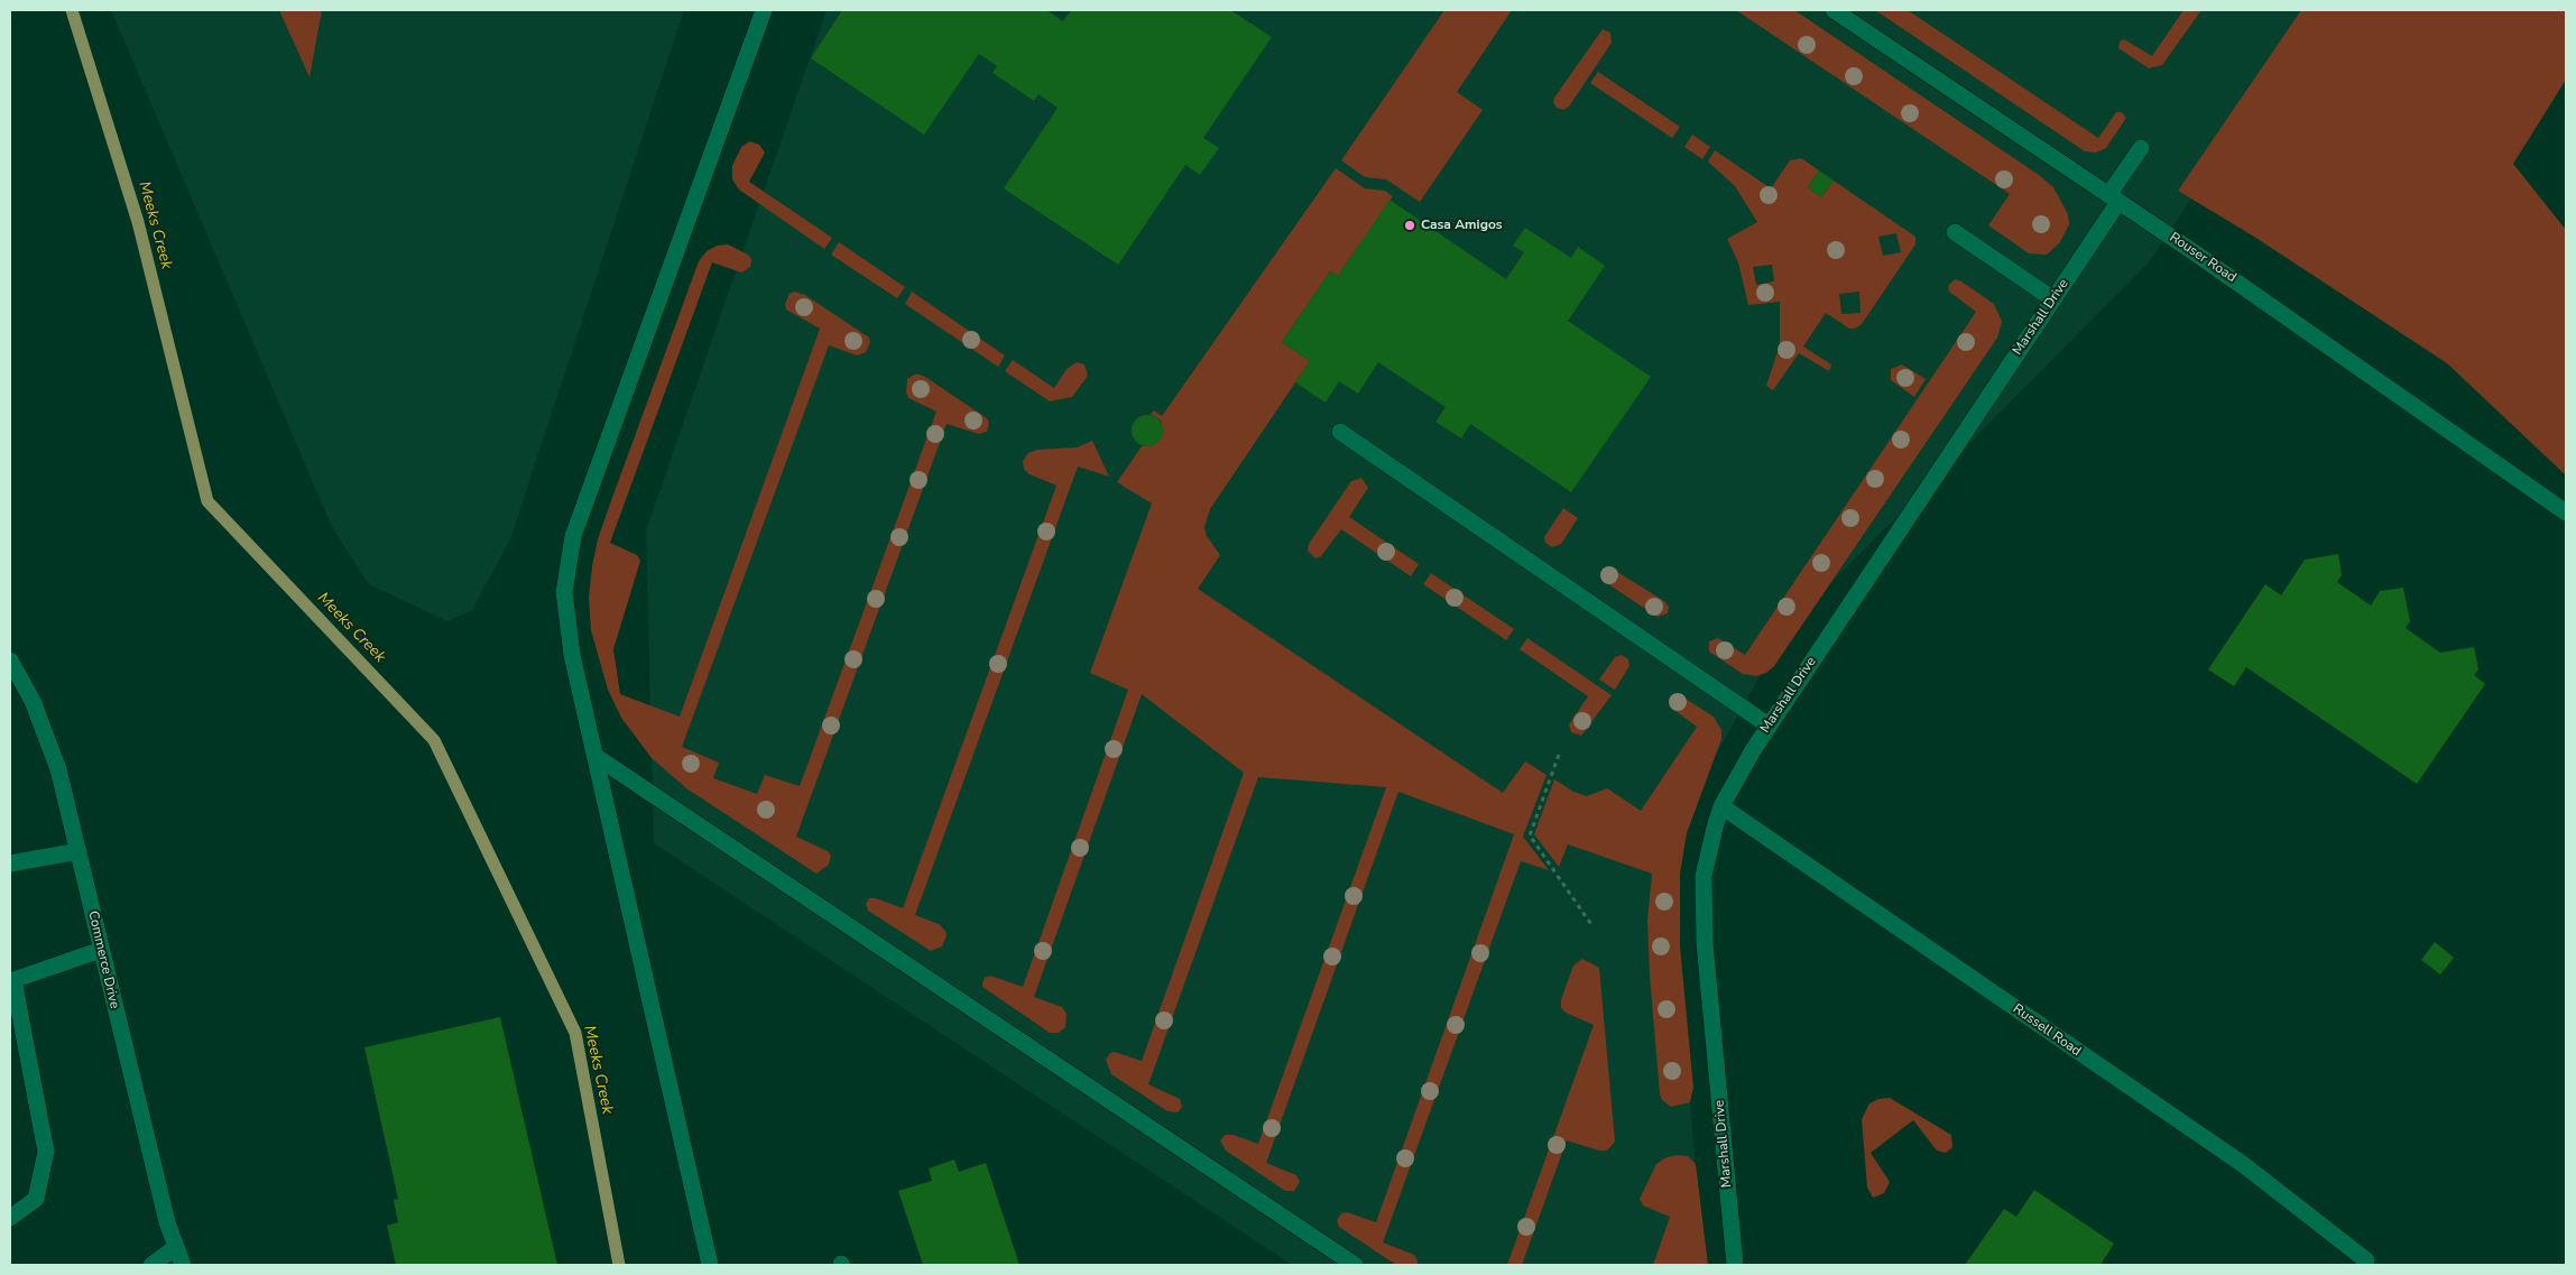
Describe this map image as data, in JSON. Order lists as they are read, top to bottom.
{
  "streets": {
    "street": [
      "Rouser Road",
      "Marshall Drive",
      "Commerce Drive",
      "Russell Road"
    ]
  },
  "crossings": [
    ["Rouser Road", "Marshall Drive"],
    ["Marshall Drive", "Russell Road"]
  ],
  "water": ["Meeks Creek"],
  "places": ["Casa Amigos"]
}
